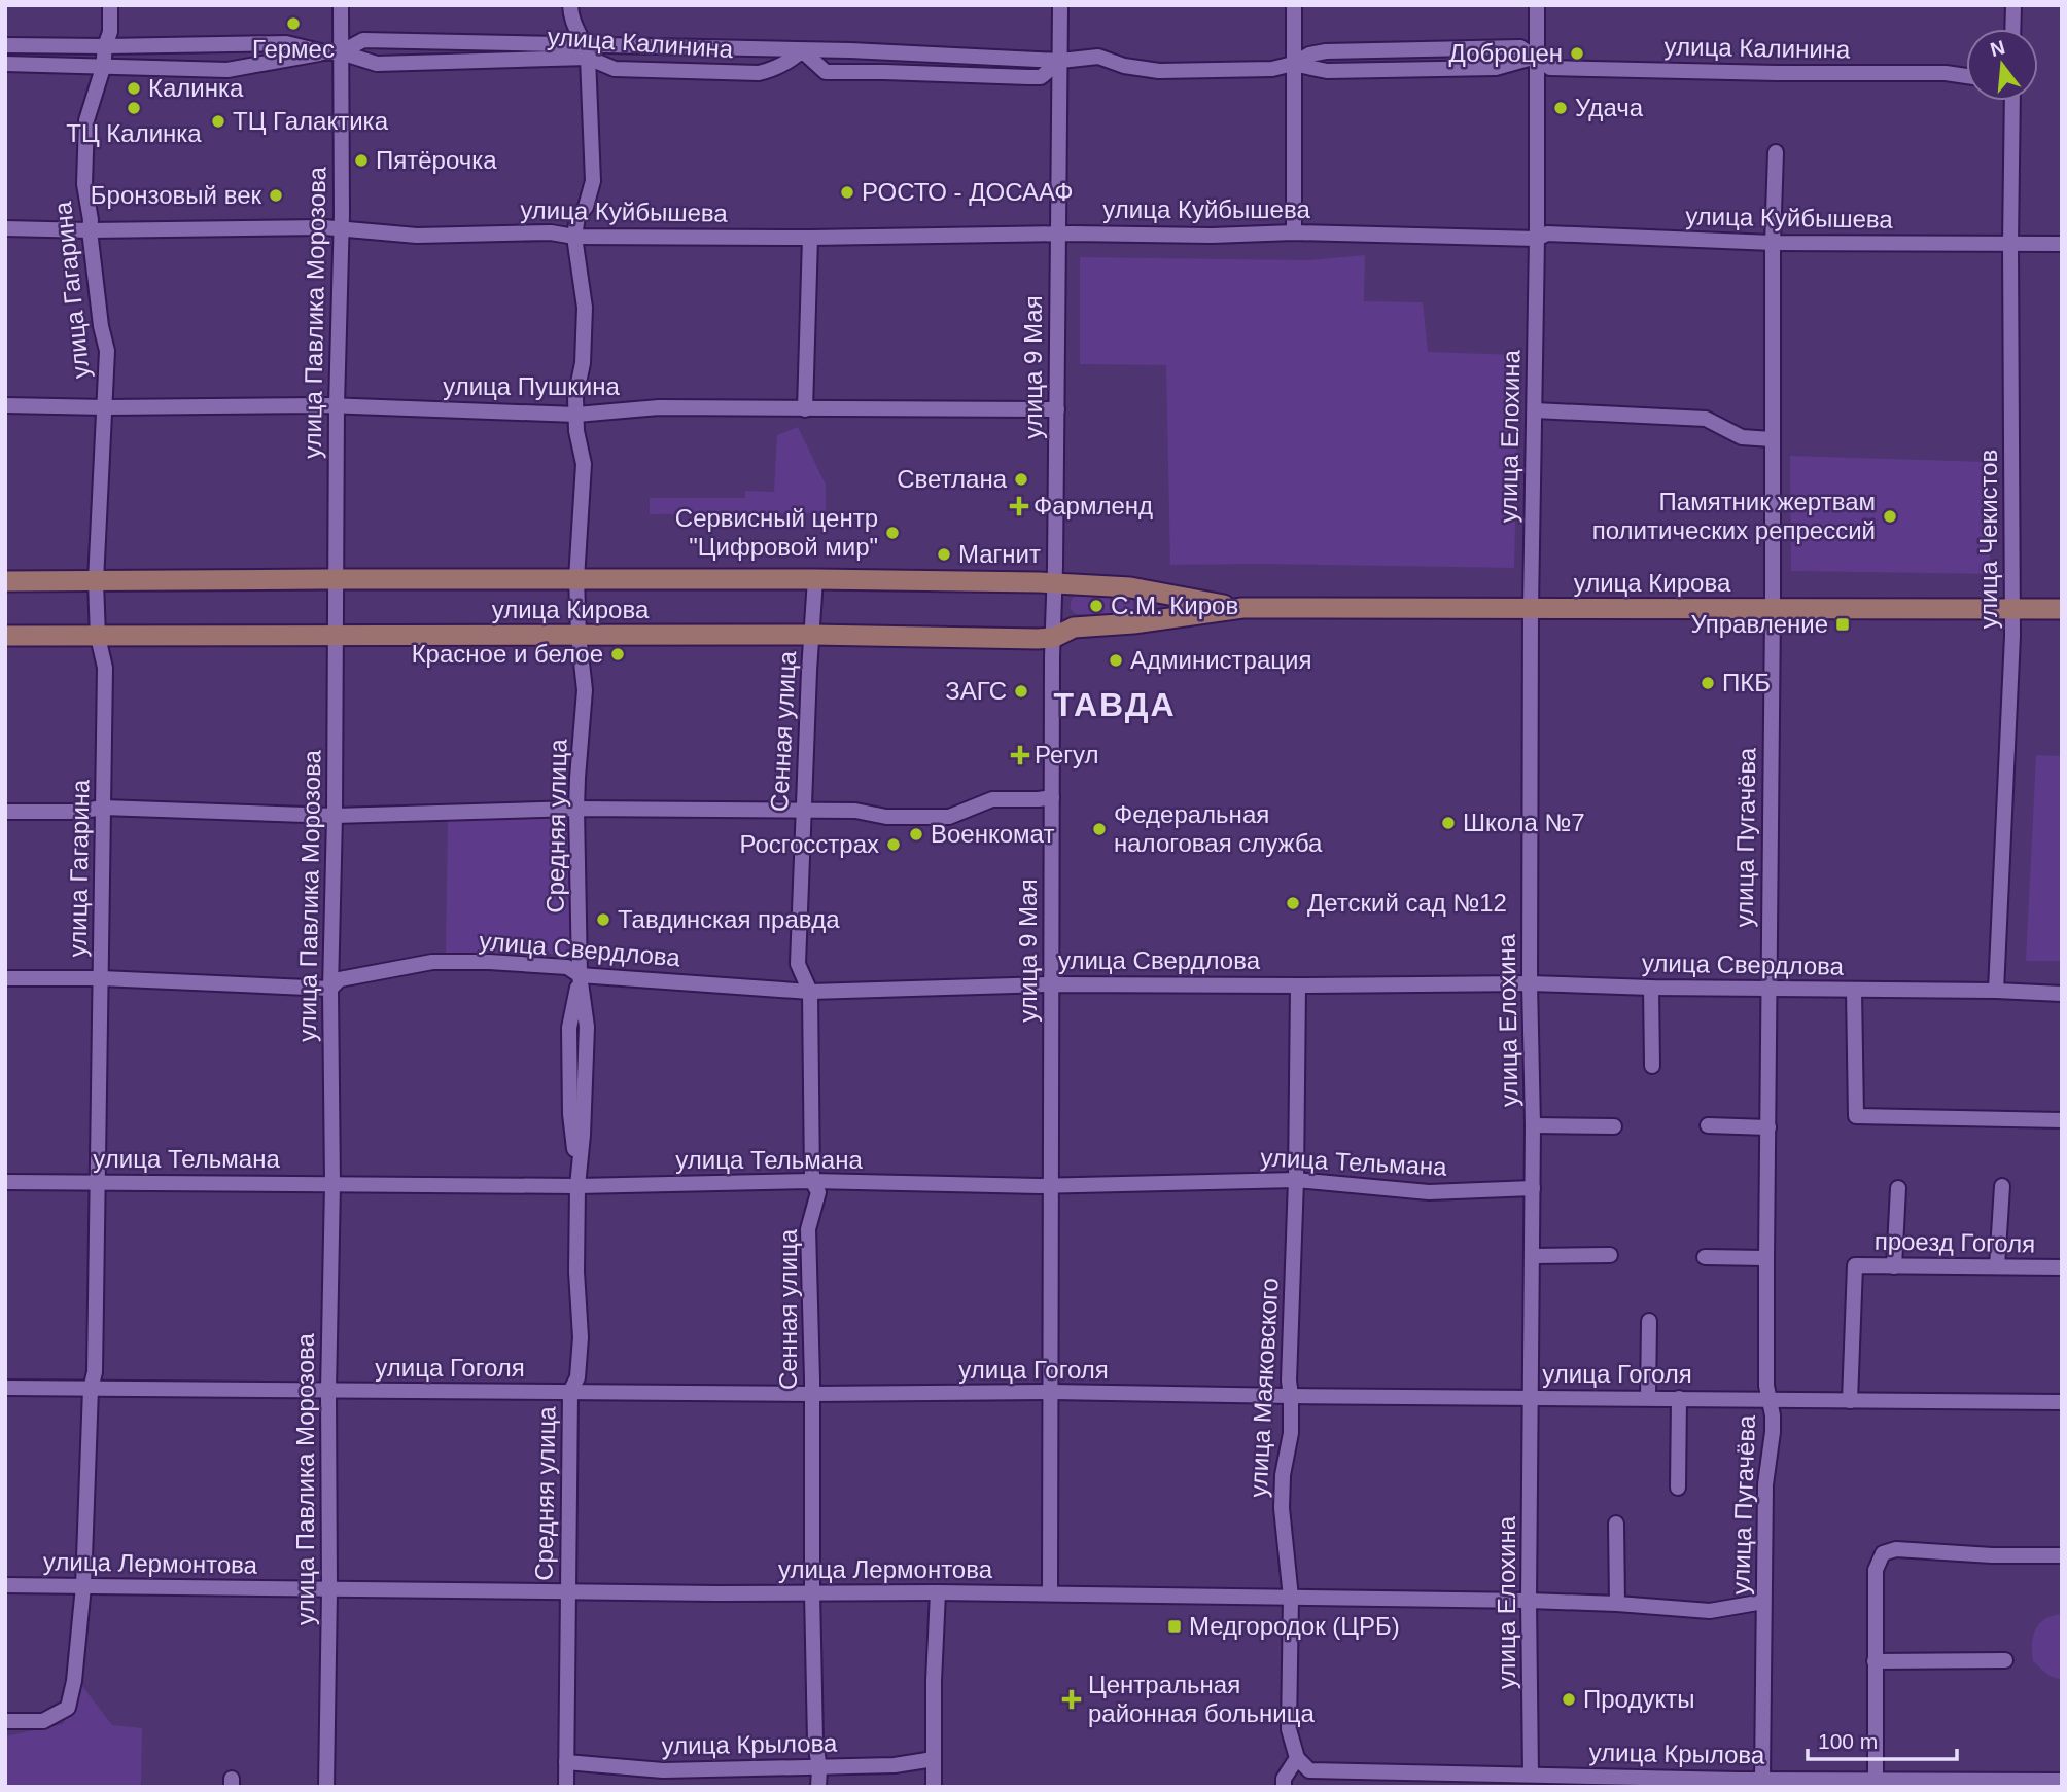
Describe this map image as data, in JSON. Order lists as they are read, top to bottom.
{
  "streets": {
    "main road": ["улица Кирова"],
    "street": [
      "улица Калинина",
      "улица Куйбышева",
      "улица Гагарина",
      "улица Павлика Морозова",
      "улица 9 Мая",
      "улица Пушкина",
      "улица Елохина",
      "улица Чекистов",
      "Сенная улица",
      "Средняя улица",
      "улица Пугачёва",
      "улица Свердлова",
      "улица Тельмана",
      "проезд Гоголя",
      "улица Гоголя",
      "улица Маяковского",
      "улица Лермонтова",
      "улица Крылова"
    ]
  },
  "crossings": [
    ["улица Калинина", "улица Гагарина"],
    ["улица Калинина", "улица Павлика Морозова"],
    ["улица Калинина", "улица 9 Мая"],
    ["улица Калинина", "улица Елохина"],
    ["улица Калинина", "Средняя улица"],
    ["улица Куйбышева", "улица Гагарина"],
    ["улица Куйбышева", "улица Павлика Морозова"],
    ["улица Куйбышева", "улица 9 Мая"],
    ["улица Куйбышева", "улица Елохина"],
    ["улица Куйбышева", "улица Чекистов"],
    ["улица Куйбышева", "Средняя улица"],
    ["улица Куйбышева", "улица Пугачёва"],
    ["улица Гагарина", "улица Пушкина"],
    ["улица Гагарина", "улица Кирова"],
    ["улица Гагарина", "улица Свердлова"],
    ["улица Гагарина", "улица Тельмана"],
    ["улица Гагарина", "улица Гоголя"],
    ["улица Гагарина", "улица Лермонтова"],
    ["улица Павлика Морозова", "улица Пушкина"],
    ["улица Павлика Морозова", "улица Кирова"],
    ["улица Павлика Морозова", "улица Свердлова"],
    ["улица Павлика Морозова", "улица Тельмана"],
    ["улица Павлика Морозова", "улица Гоголя"],
    ["улица Павлика Морозова", "улица Лермонтова"],
    ["улица 9 Мая", "улица Пушкина"],
    ["улица 9 Мая", "улица Кирова"],
    ["улица 9 Мая", "улица Свердлова"],
    ["улица 9 Мая", "улица Тельмана"],
    ["улица 9 Мая", "улица Гоголя"],
    ["улица 9 Мая", "улица Лермонтова"],
    ["улица Пушкина", "Средняя улица"],
    ["улица Елохина", "улица Кирова"],
    ["улица Елохина", "улица Свердлова"],
    ["улица Елохина", "улица Тельмана"],
    ["улица Елохина", "улица Гоголя"],
    ["улица Елохина", "улица Лермонтова"],
    ["улица Елохина", "улица Крылова"],
    ["улица Чекистов", "улица Кирова"],
    ["улица Чекистов", "улица Свердлова"],
    ["улица Кирова", "Сенная улица"],
    ["улица Кирова", "Средняя улица"],
    ["улица Кирова", "улица Пугачёва"],
    ["Сенная улица", "улица Свердлова"],
    ["Сенная улица", "улица Тельмана"],
    ["Сенная улица", "улица Гоголя"],
    ["Сенная улица", "улица Лермонтова"],
    ["Сенная улица", "улица Крылова"],
    ["Средняя улица", "улица Свердлова"],
    ["Средняя улица", "улица Тельмана"],
    ["Средняя улица", "улица Гоголя"],
    ["Средняя улица", "улица Лермонтова"],
    ["Средняя улица", "улица Крылова"],
    ["улица Пугачёва", "улица Свердлова"],
    ["улица Пугачёва", "улица Гоголя"],
    ["улица Пугачёва", "улица Лермонтова"],
    ["улица Пугачёва", "улица Крылова"],
    ["улица Свердлова", "улица Маяковского"],
    ["улица Тельмана", "улица Маяковского"],
    ["проезд Гоголя", "улица Гоголя"],
    ["улица Гоголя", "улица Маяковского"],
    ["улица Маяковского", "улица Лермонтова"],
    ["улица Маяковского", "улица Крылова"]
  ],
  "districts": ["ТАВДА"],
  "places": {
    "other": [
      "Гермес",
      "Доброцен",
      "Калинка",
      "ТЦ Калинка",
      "Удача",
      "ТЦ Галактика",
      "Пятёрочка",
      "РОСТО - ДОСААФ",
      "Бронзовый век",
      "Светлана",
      "Памятник жертвам политических репрессий",
      "Сервисный центр \"Цифровой мир\"",
      "Магнит",
      "С.М. Киров",
      "Красное и белое",
      "Администрация",
      "ПКБ",
      "ЗАГС",
      "Школа №7",
      "Федеральная налоговая служба",
      "Военкомат",
      "Росгосстрах",
      "Детский сад №12",
      "Тавдинская правда",
      "Продукты"
    ],
    "health": ["Фармленд", "Регул", "Центральная районная больница"],
    "transit": ["Управление", "Медгородок (ЦРБ)"]
  },
  "scale_bar": "100 m",
  "north": "top"
}
